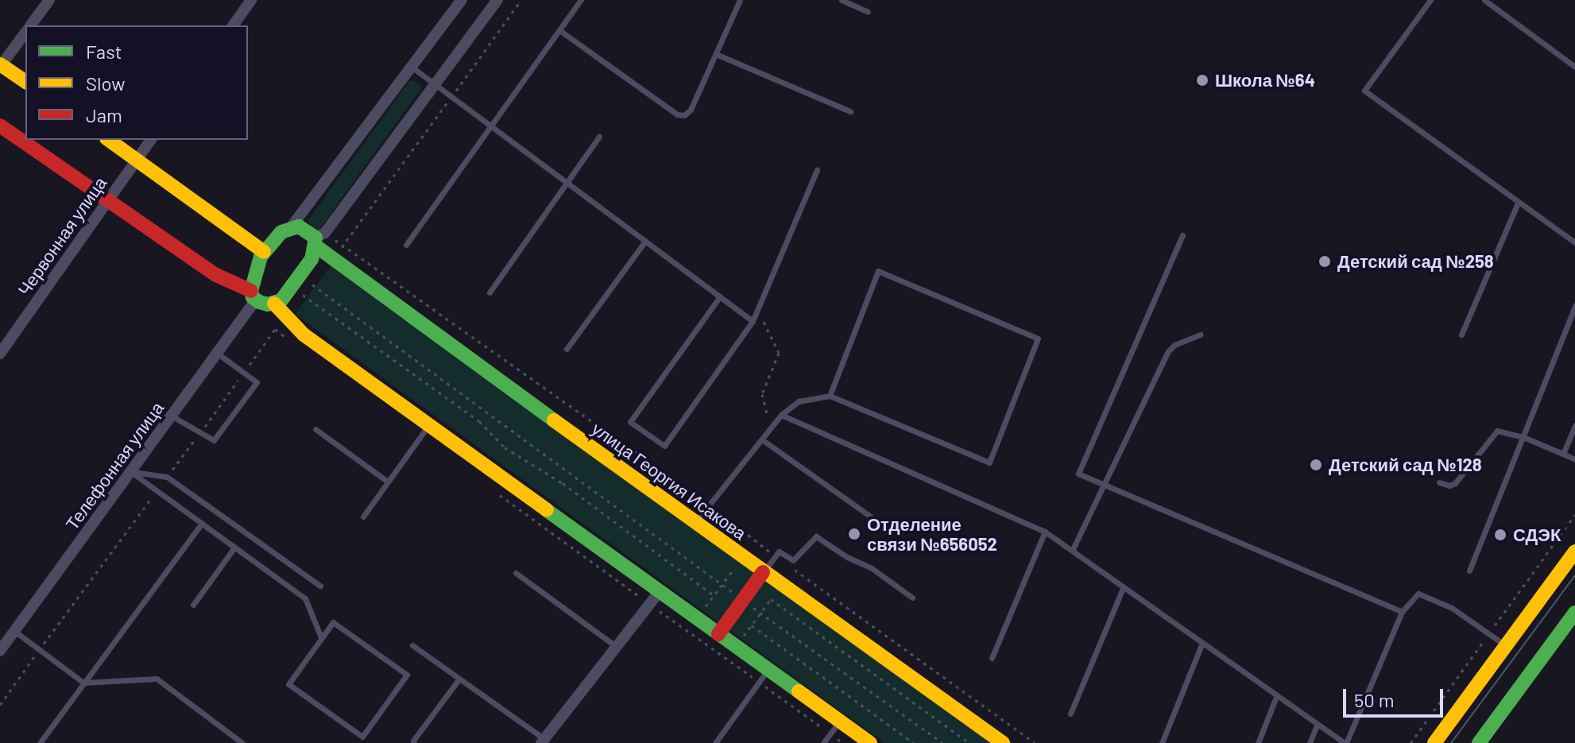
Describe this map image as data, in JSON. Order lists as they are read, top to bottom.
{
  "streets": {
    "street": ["Червонная улица", "Телефонная улица", "улица Георгия Исакова"]
  },
  "places": [
    "Школа №64",
    "Детский сад №258",
    "Детский сад №128",
    "Отделение связи №656052",
    "СДЭК"
  ],
  "legend": ["Fast", "Slow", "Jam"],
  "scale_bar": "50 m"
}
